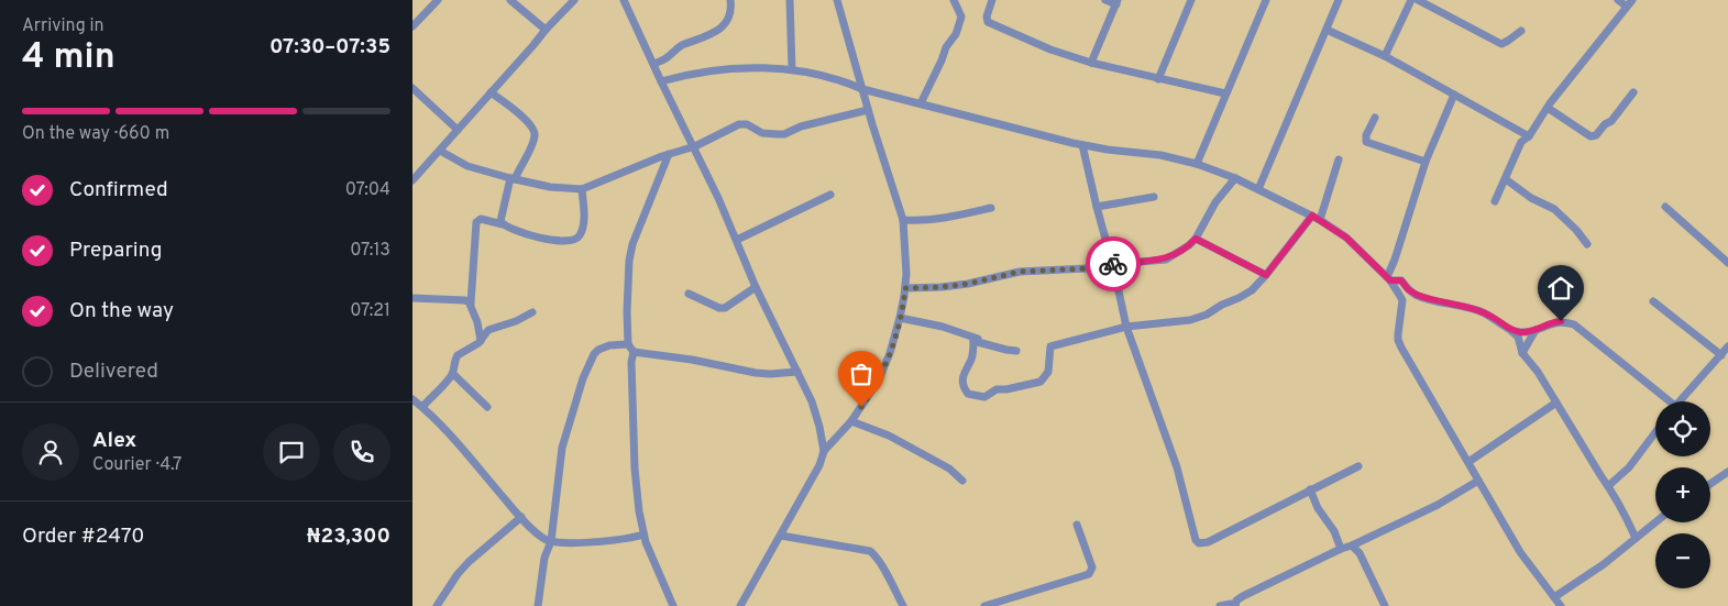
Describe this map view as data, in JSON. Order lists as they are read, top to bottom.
{
  "page": {
    "heading": ["4 min", "Arriving in", "07:30–07:35"],
    "panel": [
      "Alex",
      "Courier · 4.7",
      "Order #2470",
      "₦23,300"
    ],
    "bar": "On the way · 660 m",
    "list": [
      ["Confirmed", "07:04"],
      ["Preparing", "07:13"],
      ["On the way", "07:21"],
      "Delivered"
    ],
    "map_buttons": ["+", "−"]
  }
}
